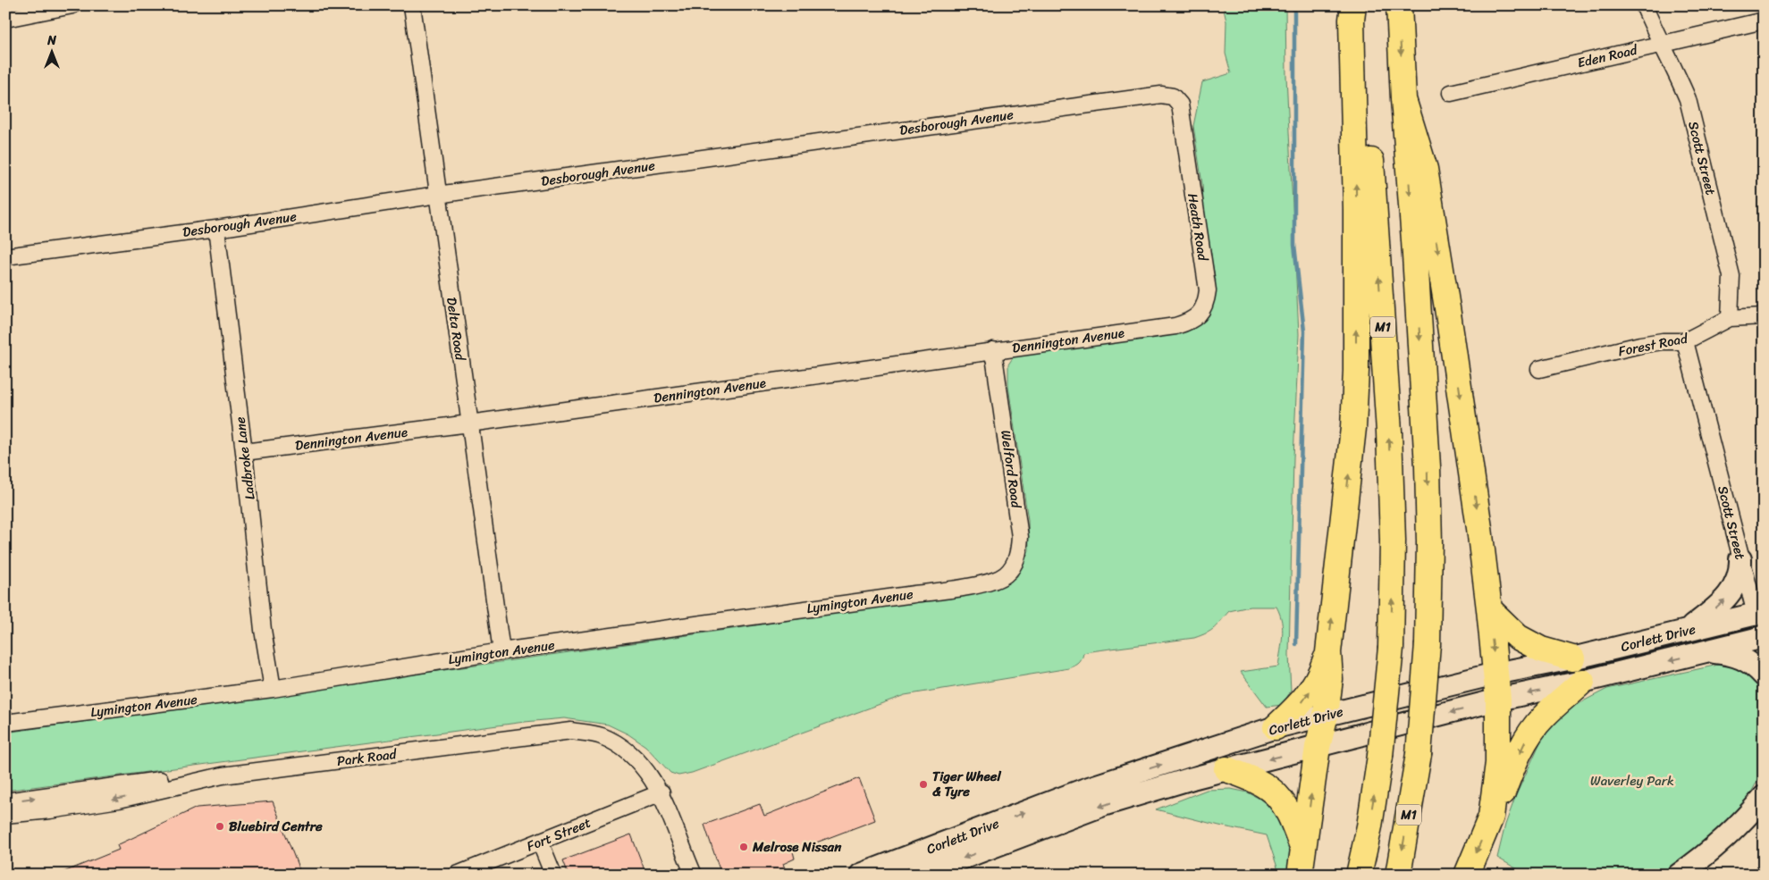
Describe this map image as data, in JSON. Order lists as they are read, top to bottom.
{
  "streets": {
    "highway": ["M1"],
    "main road": ["Corlett Drive"],
    "street": [
      "Eden Road",
      "Desborough Avenue",
      "Scott Street",
      "Heath Road",
      "Delta Road",
      "Dennington Avenue",
      "Forest Road",
      "Ladbroke Lane",
      "Welford Road",
      "Lymington Avenue",
      "Park Road",
      "Fort Street"
    ]
  },
  "crossings": [
    ["Eden Road", "Scott Street"],
    ["Desborough Avenue", "Heath Road"],
    ["Desborough Avenue", "Delta Road"],
    ["Desborough Avenue", "Ladbroke Lane"],
    ["Scott Street", "Forest Road"],
    ["Scott Street", "Corlett Drive"],
    ["Heath Road", "Dennington Avenue"],
    ["Delta Road", "Dennington Avenue"],
    ["Delta Road", "Lymington Avenue"],
    ["Dennington Avenue", "Ladbroke Lane"],
    ["Dennington Avenue", "Welford Road"],
    ["Ladbroke Lane", "Lymington Avenue"],
    ["Welford Road", "Lymington Avenue"],
    ["Park Road", "Fort Street"]
  ],
  "parks": ["Waverley Park"],
  "places": ["Tiger Wheel & Tyre", "Bluebird Centre", "Melrose Nissan"],
  "north": "top"
}
